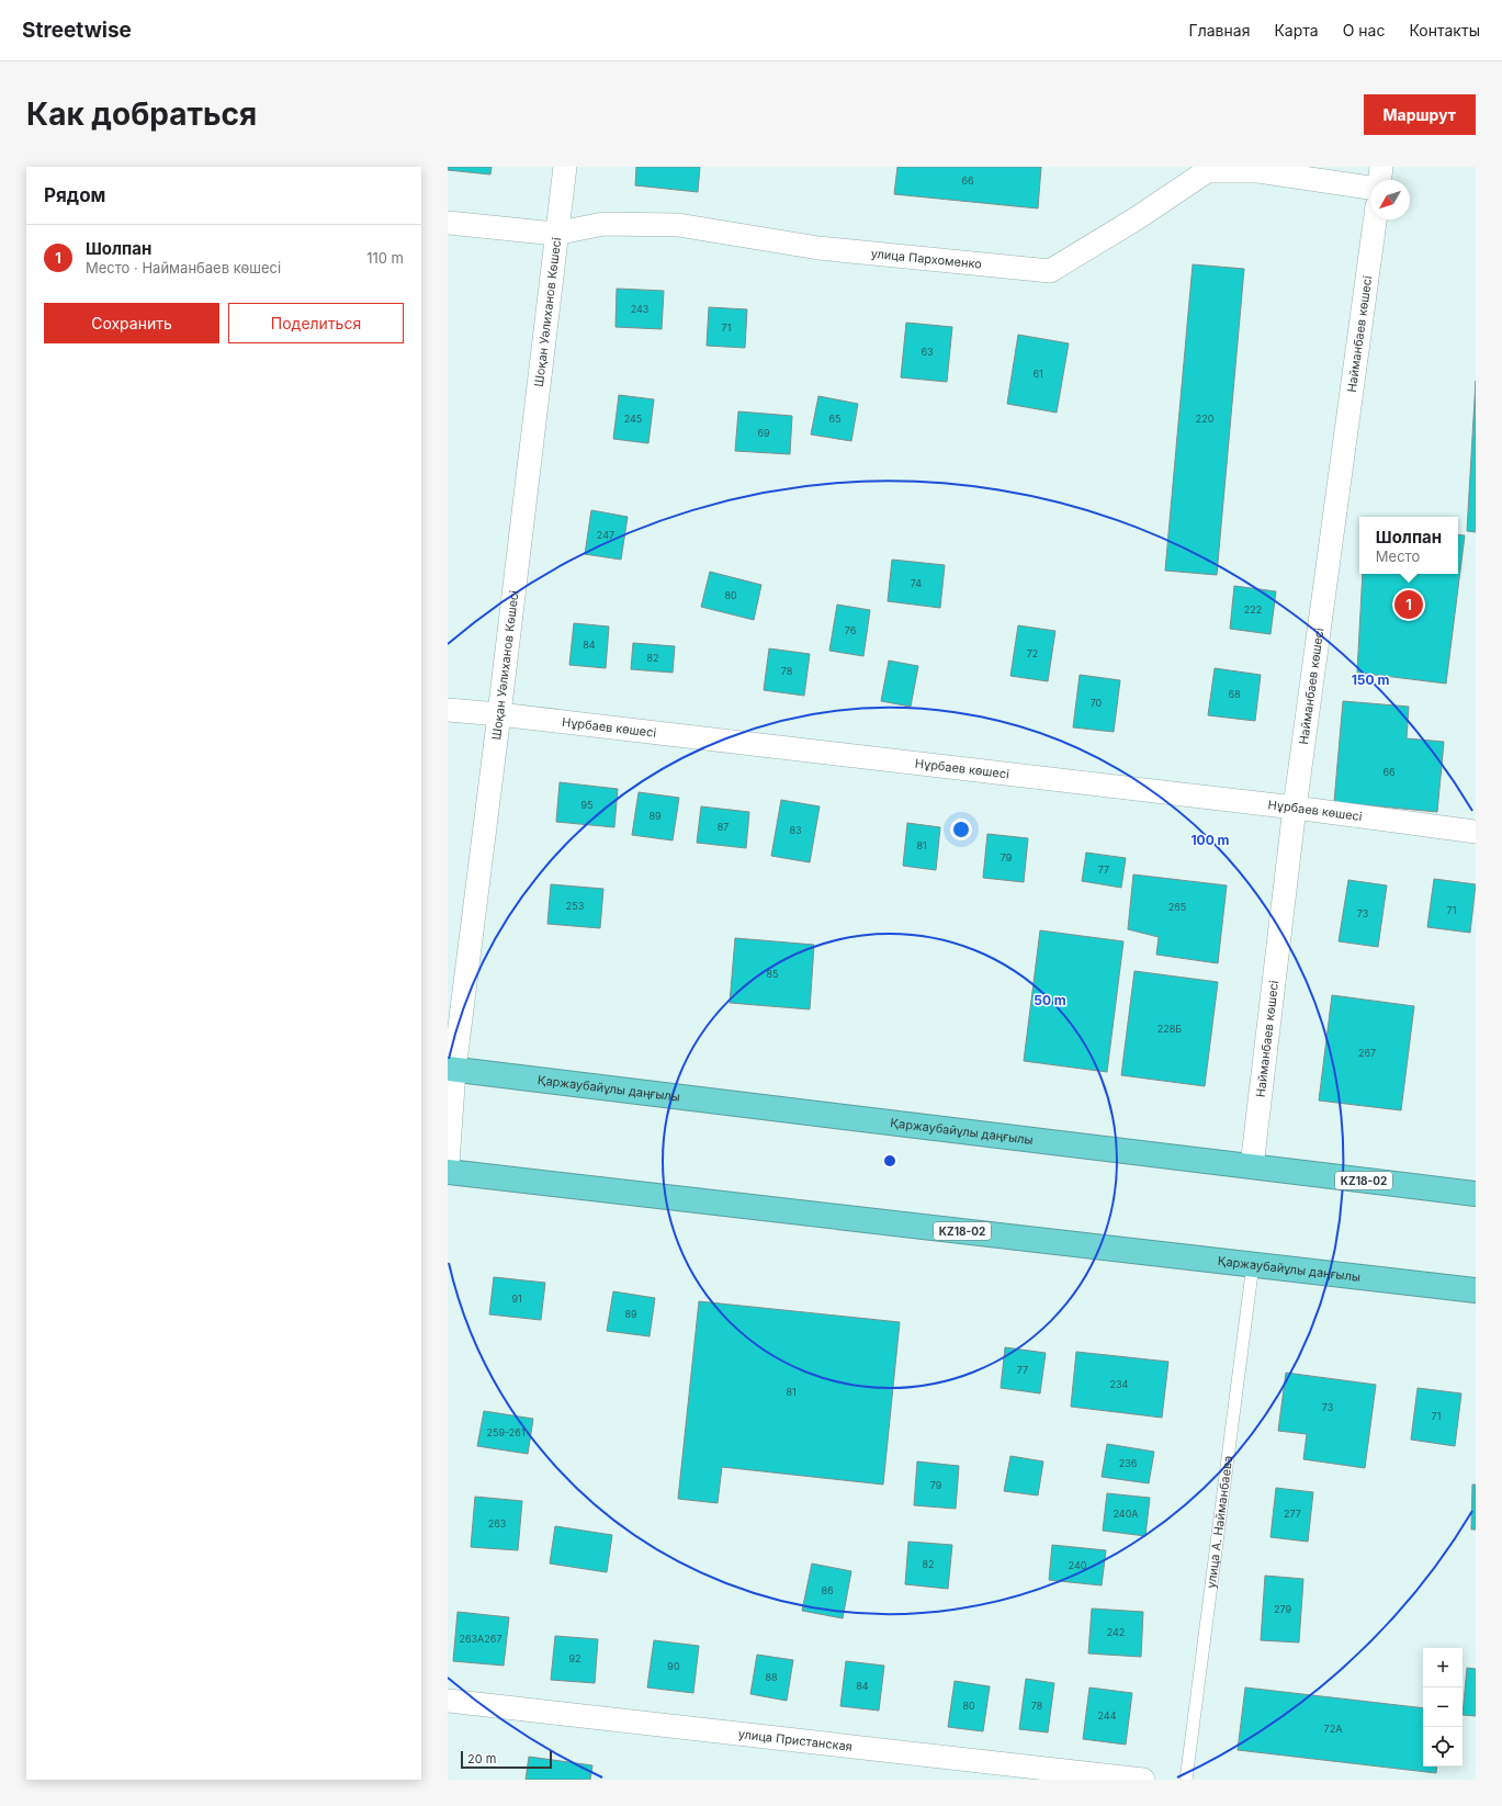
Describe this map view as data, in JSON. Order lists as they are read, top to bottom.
{
  "streets": {
    "highway": ["Қаржаубайұлы даңғылы", "KZ18-02"],
    "street": [
      "улица Пархоменко",
      "Шоқан Уәлиханов Көшесі",
      "Найманбаев көшесі",
      "Нұрбаев көшесі",
      "улица Пристанская"
    ],
    "lane": ["улица А. Найманбаева"]
  },
  "crossings": [
    ["улица Пархоменко", "Шоқан Уәлиханов Көшесі"],
    ["Шоқан Уәлиханов Көшесі", "Нұрбаев көшесі"],
    ["Шоқан Уәлиханов Көшесі", "Қаржаубайұлы даңғылы"],
    ["Найманбаев көшесі", "Нұрбаев көшесі"],
    ["Найманбаев көшесі", "Қаржаубайұлы даңғылы"],
    ["Қаржаубайұлы даңғылы", "улица А. Найманбаева"]
  ],
  "house_numbers": [
    "66",
    "243",
    "71",
    "63",
    "61",
    "245",
    "65",
    "220",
    "69",
    "247",
    "74",
    "80",
    "222",
    "76",
    "84",
    "72",
    "82",
    "78",
    "68",
    "70",
    "66",
    "95",
    "89",
    "87",
    "83",
    "81",
    "79",
    "77",
    "253",
    "265",
    "71",
    "73",
    "85",
    "228Б",
    "267",
    "91",
    "89",
    "77",
    "234",
    "81",
    "73",
    "71",
    "259-261",
    "236",
    "79",
    "240A",
    "277",
    "263",
    "82",
    "240",
    "86",
    "279",
    "242",
    "263A267",
    "92",
    "90",
    "88",
    "84",
    "80",
    "78",
    "244",
    "72A"
  ],
  "scale_bar": "20 m",
  "north": "bottom left",
  "page": {
    "header": "Streetwise",
    "nav": [
      "Главная",
      "Карта",
      "О нас",
      "Контакты"
    ],
    "buttons": [
      "Маршрут",
      ["Сохранить", "Поделиться"]
    ],
    "title": "Как добраться",
    "heading": "Рядом",
    "list": [
      {
        "mark": "1",
        "name": "Шолпан",
        "note": "Место · Найманбаев көшесі",
        "value": "110 m"
      }
    ],
    "popup": ["Шолпан", "Место"],
    "pins": "1",
    "map_buttons": ["+", "−"],
    "scale": "20 m"
  },
  "rings": ["150 m", "100 m", "50 m"]
}
